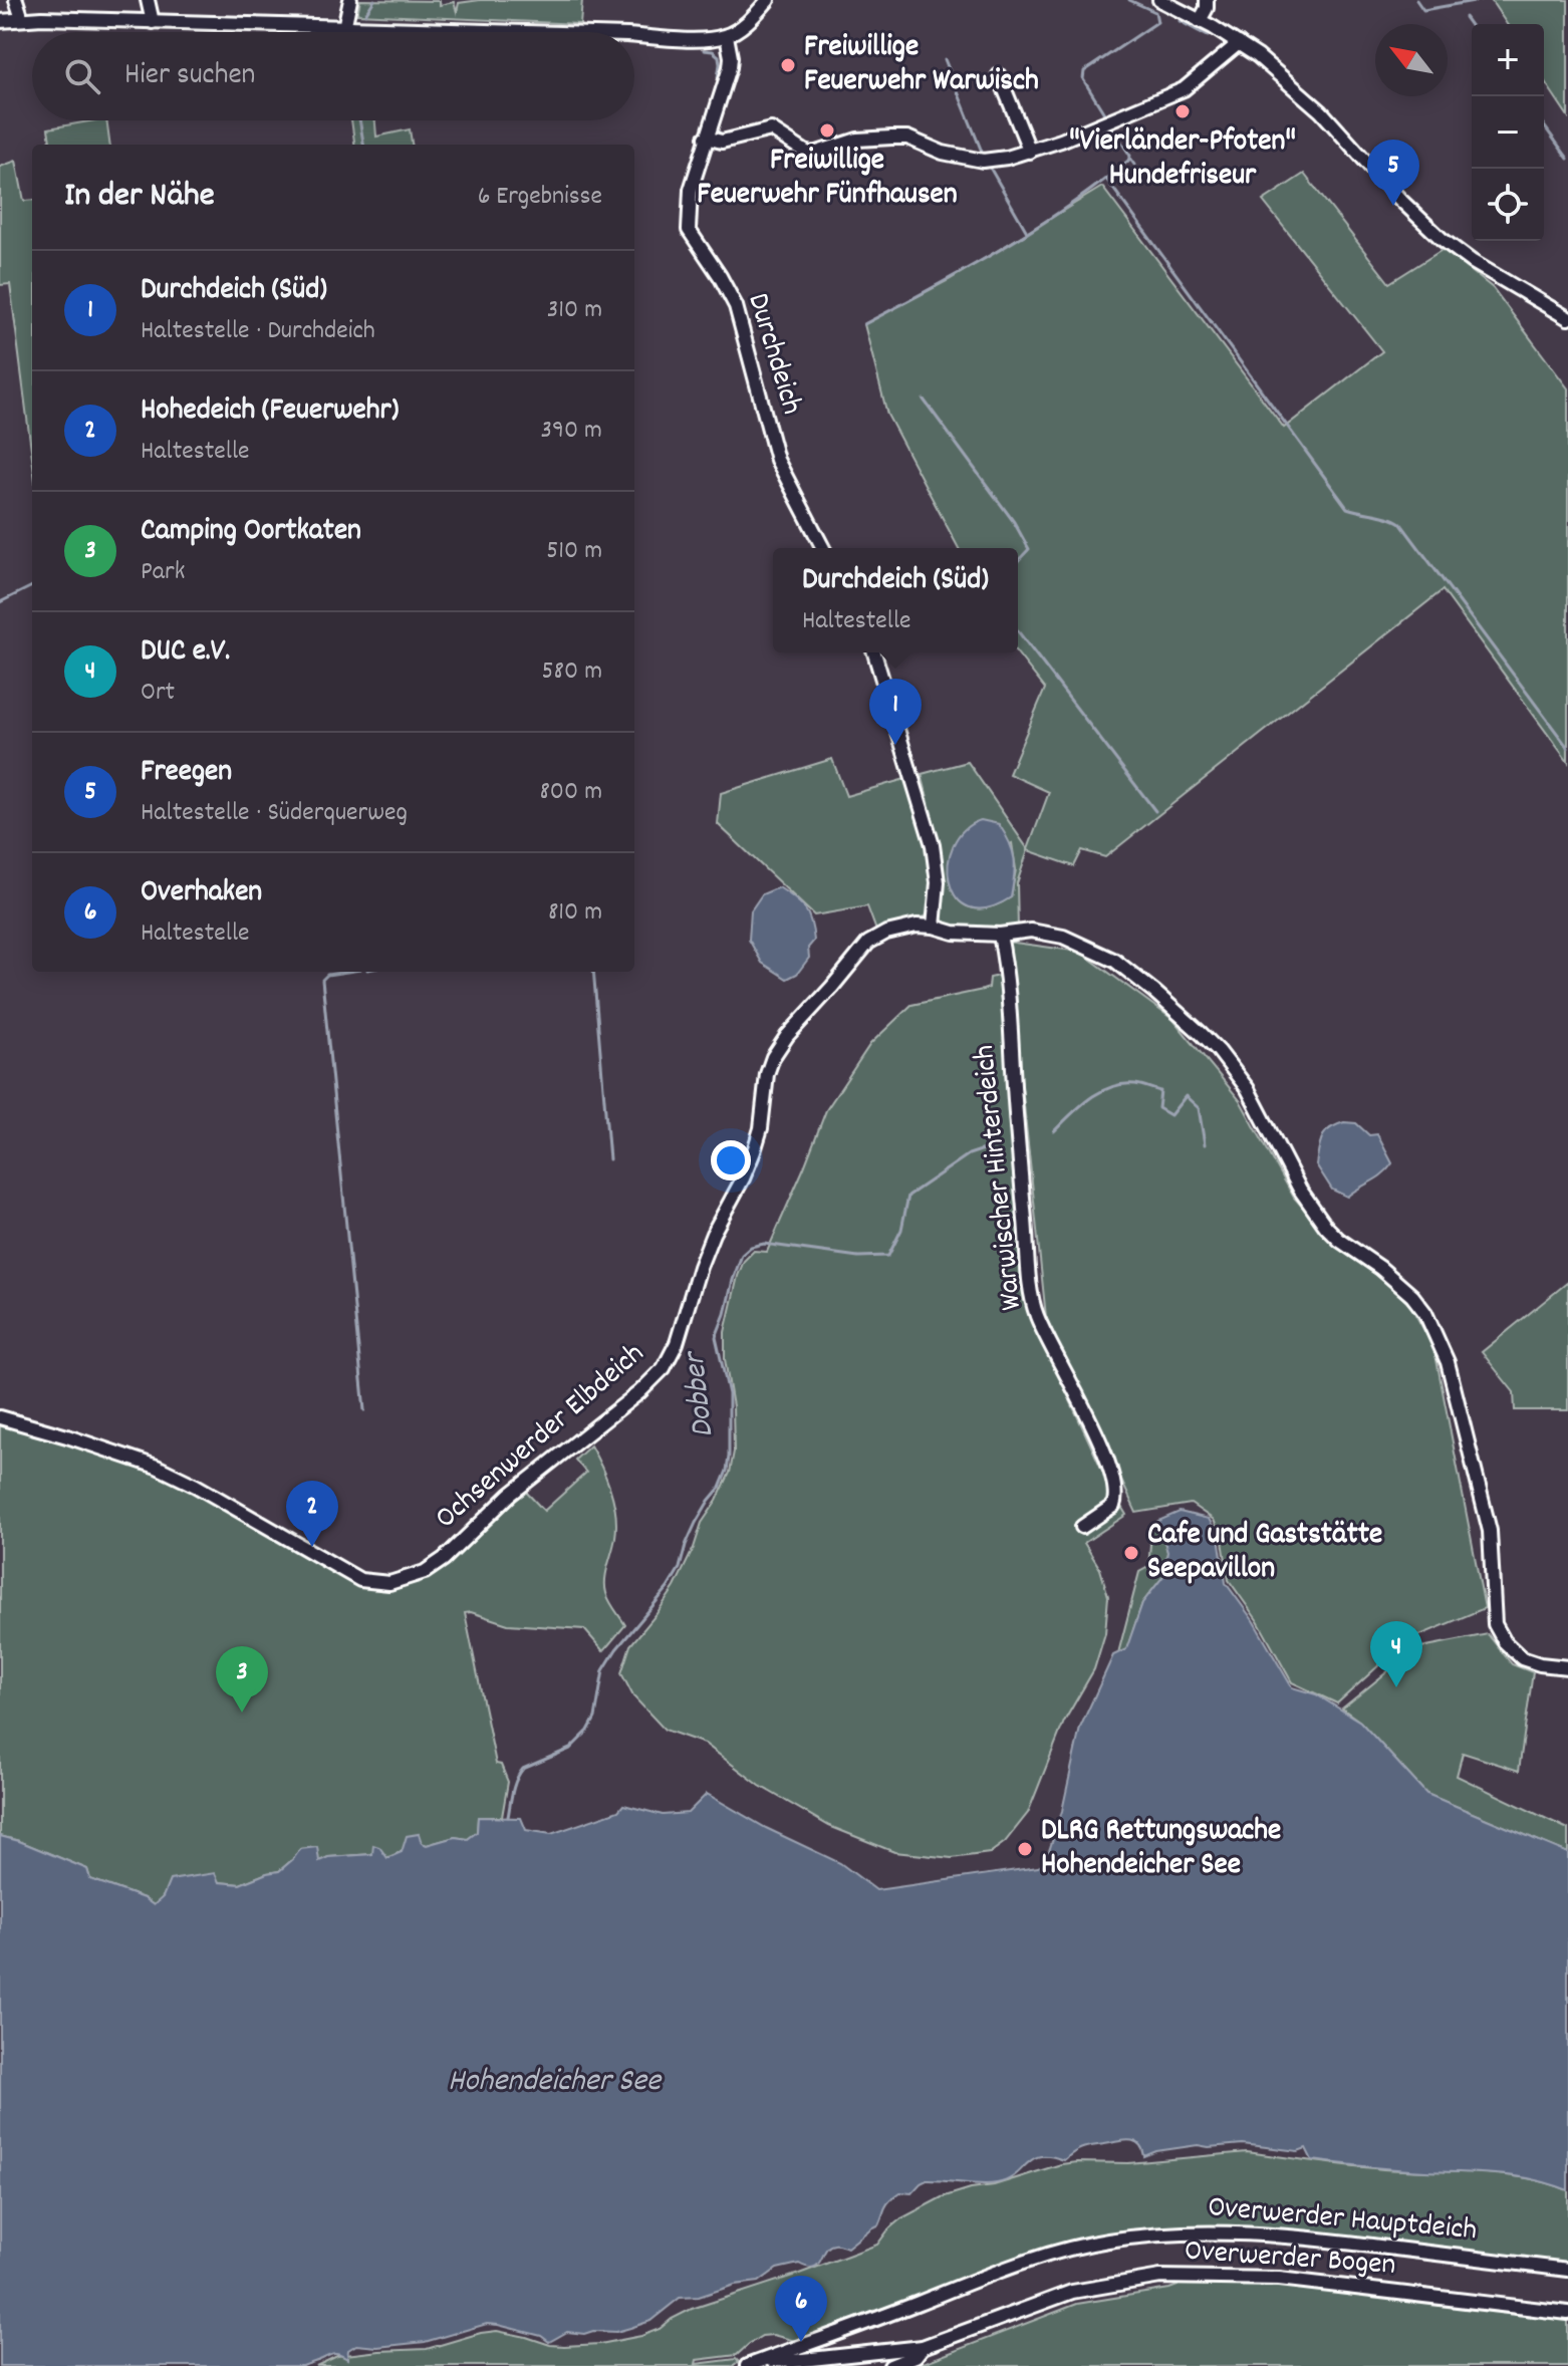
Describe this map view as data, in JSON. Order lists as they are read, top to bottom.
{
  "streets": {
    "street": [
      "Durchdeich",
      "Warwischer Hinterdeich",
      "Ochsenwerder Elbdeich",
      "Overwerder Hauptdeich",
      "Overwerder Bogen"
    ]
  },
  "crossings": [
    ["Overwerder Hauptdeich", "Overwerder Bogen"]
  ],
  "water": ["Dobber", "Hohendeicher See"],
  "places": [
    "Freiwillige Feuerwehr Warwisch",
    "\"Vierländer-Pfoten\" Hundefriseur",
    "Freiwillige Feuerwehr Fünfhausen",
    "Cafe und Gaststätte Seepavillon",
    "DLRG Rettungswache Hohendeicher See"
  ],
  "north": "top left",
  "page": {
    "map_buttons": ["+", "−"],
    "search": "Hier suchen",
    "pins": [
      "5",
      "1",
      "2",
      "4",
      "3",
      "6"
    ],
    "heading": ["In der Nähe", "6 Ergebnisse"],
    "list": [
      {
        "mark": "1",
        "name": "Durchdeich (Süd)",
        "note": "Haltestelle · Durchdeich",
        "value": "310 m"
      },
      {
        "mark": "2",
        "name": "Hohedeich (Feuerwehr)",
        "note": "Haltestelle",
        "value": "390 m"
      },
      {
        "mark": "3",
        "name": "Camping Oortkaten",
        "note": "Park",
        "value": "510 m"
      },
      {
        "mark": "4",
        "name": "DUC e.V.",
        "note": "Ort",
        "value": "580 m"
      },
      {
        "mark": "5",
        "name": "Freegen",
        "note": "Haltestelle · Süderquerweg",
        "value": "800 m"
      },
      {
        "mark": "6",
        "name": "Overhaken",
        "note": "Haltestelle",
        "value": "810 m"
      }
    ],
    "popup": ["Durchdeich (Süd)", "Haltestelle"]
  }
}
